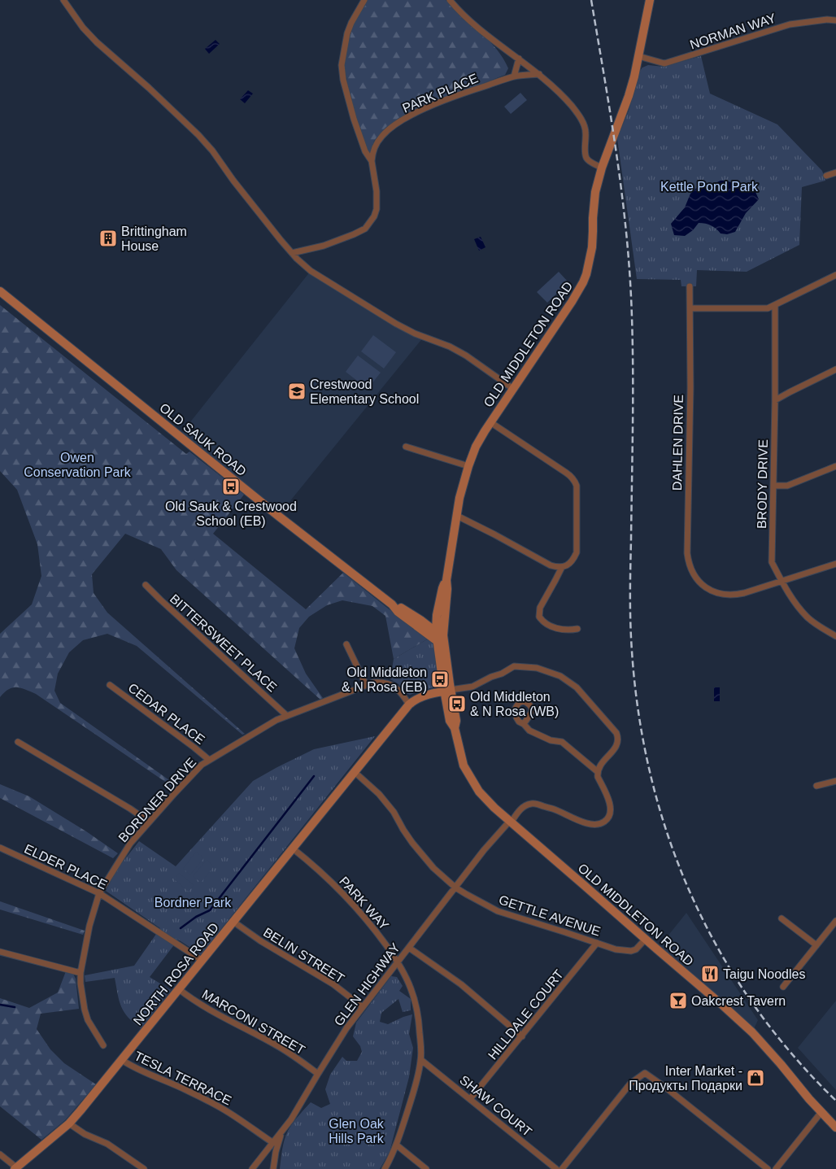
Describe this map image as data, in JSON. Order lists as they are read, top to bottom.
{
  "streets": {
    "street": [
      "NORMAN WAY",
      "PARK PLACE",
      "OLD MIDDLETON ROAD",
      "OLD SAUK ROAD",
      "DAHLEN DRIVE",
      "BRODY DRIVE",
      "BITTERSWEET PLACE",
      "CEDAR PLACE",
      "BORDNER DRIVE",
      "ELDER PLACE",
      "PARK WAY",
      "GETTLE AVENUE",
      "BELIN STREET",
      "NORTH ROSA ROAD",
      "GLEN HIGHWAY",
      "HILLDALE COURT",
      "MARCONI STREET",
      "TESLA TERRACE",
      "SHAW COURT"
    ]
  },
  "crossings": [
    ["NORMAN WAY", "OLD MIDDLETON ROAD"],
    ["OLD MIDDLETON ROAD", "OLD SAUK ROAD"],
    ["OLD MIDDLETON ROAD", "GETTLE AVENUE"],
    ["OLD MIDDLETON ROAD", "NORTH ROSA ROAD"],
    ["OLD MIDDLETON ROAD", "GLEN HIGHWAY"],
    ["DAHLEN DRIVE", "BRODY DRIVE"],
    ["BITTERSWEET PLACE", "BORDNER DRIVE"],
    ["CEDAR PLACE", "BORDNER DRIVE"],
    ["BORDNER DRIVE", "ELDER PLACE"],
    ["BORDNER DRIVE", "NORTH ROSA ROAD"],
    ["ELDER PLACE", "NORTH ROSA ROAD"],
    ["PARK WAY", "NORTH ROSA ROAD"],
    ["PARK WAY", "GLEN HIGHWAY"],
    ["PARK WAY", "SHAW COURT"],
    ["GETTLE AVENUE", "NORTH ROSA ROAD"],
    ["GETTLE AVENUE", "GLEN HIGHWAY"],
    ["GETTLE AVENUE", "HILLDALE COURT"],
    ["BELIN STREET", "NORTH ROSA ROAD"],
    ["BELIN STREET", "GLEN HIGHWAY"],
    ["NORTH ROSA ROAD", "MARCONI STREET"],
    ["NORTH ROSA ROAD", "TESLA TERRACE"],
    ["GLEN HIGHWAY", "MARCONI STREET"],
    ["GLEN HIGHWAY", "TESLA TERRACE"],
    ["HILLDALE COURT", "SHAW COURT"]
  ],
  "parks": [
    "Kettle Pond Park",
    "Owen Conservation Park",
    "Bordner Park",
    "Glen Oak Hills Park"
  ],
  "places": {
    "building": ["Brittingham House"],
    "school or university": ["Crestwood Elementary School"],
    "bus stop": ["Old Sauk & Crestwood School (EB)", "Old Middleton & N Rosa (EB)", "Old Middleton & N Rosa (WB)"],
    "restaurant": ["Taigu Noodles"],
    "bar": ["Oakcrest Tavern"],
    "shop": ["Inter Market - Продукты Подарки"]
  }
}
